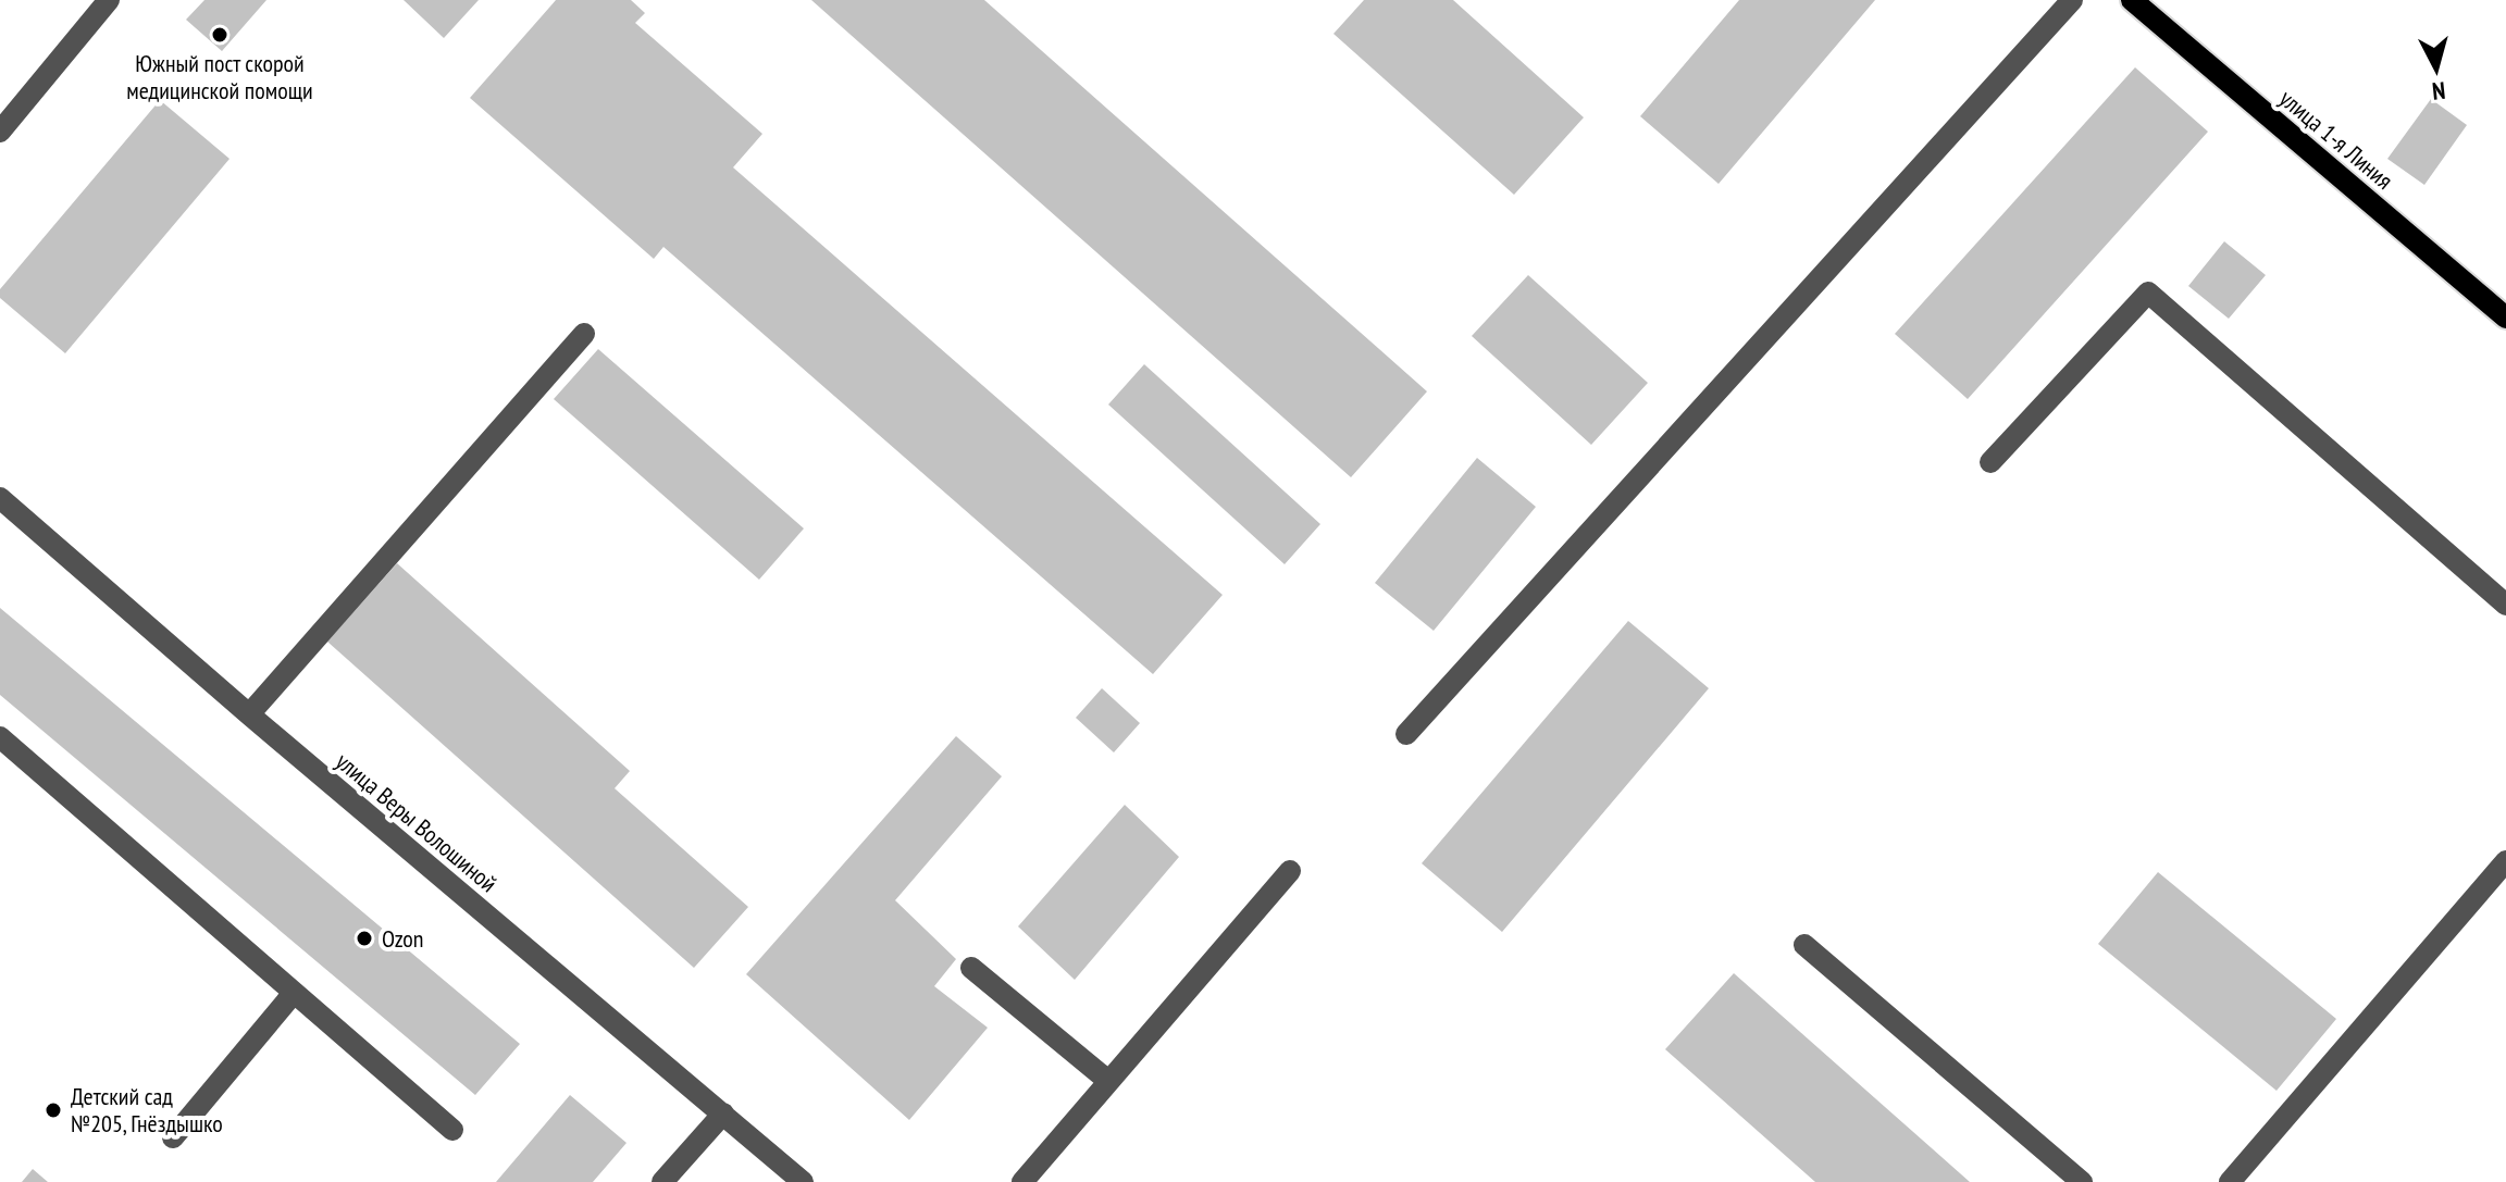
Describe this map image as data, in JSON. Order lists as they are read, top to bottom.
{
  "streets": {
    "main road": ["улица 1-я Линия"],
    "street": ["улица Веры Волошиной"]
  },
  "places": ["Южный пост скорой медицинской помощи", "Ozon", "Детский сад №205, Гнёздышко"],
  "north": "bottom"
}
